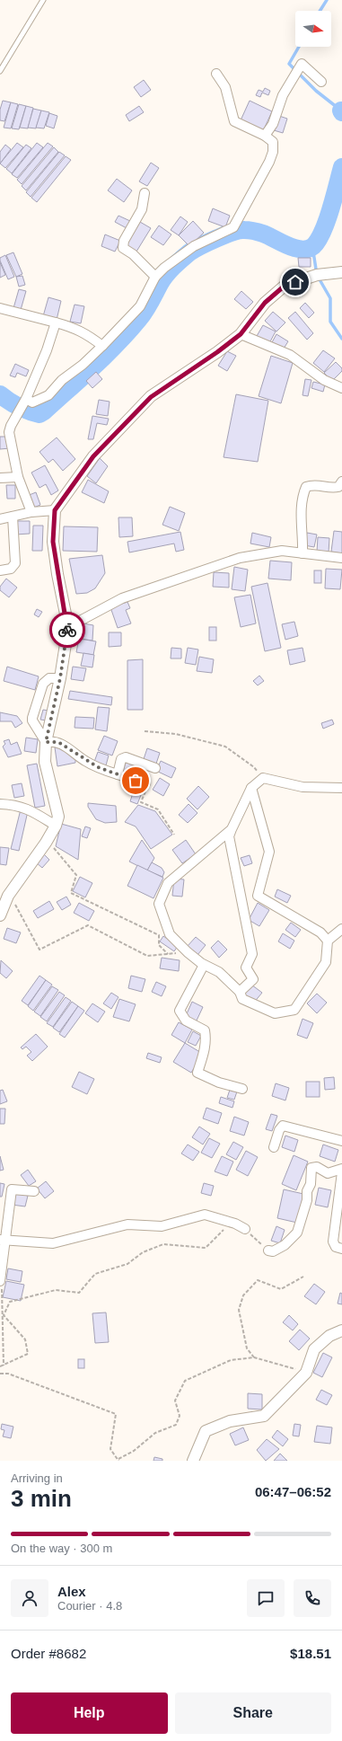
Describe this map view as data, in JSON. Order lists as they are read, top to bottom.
{
  "north": "right",
  "page": {
    "heading": ["3 min", "Arriving in", "06:47–06:52"],
    "panel": [
      "Alex",
      "Courier · 4.8",
      "Order #8682",
      "$18.51"
    ],
    "bar": "On the way · 300 m",
    "buttons": ["Help", "Share"]
  }
}
